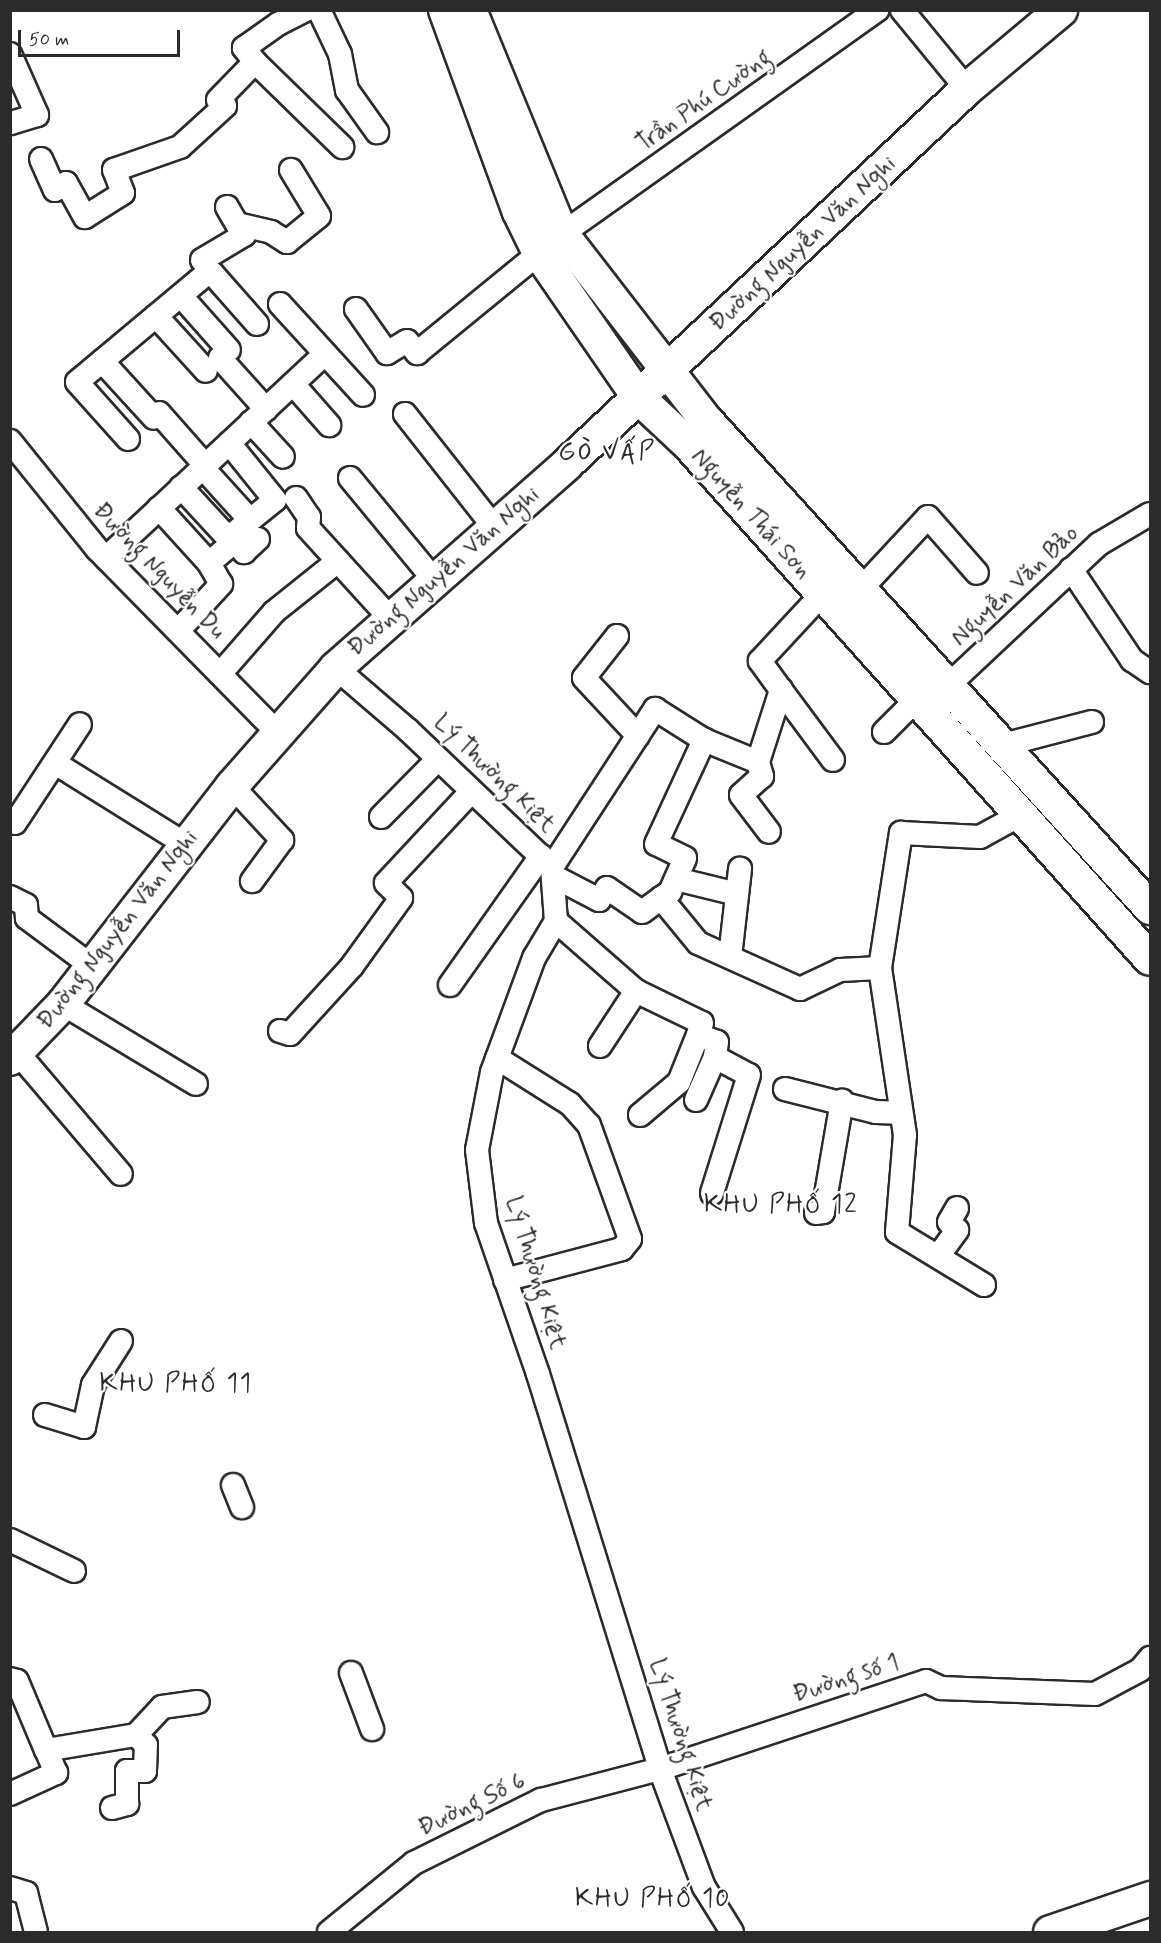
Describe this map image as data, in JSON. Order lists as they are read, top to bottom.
{
  "streets": {
    "main road": ["Đường Nguyễn Văn Nghi", "Nguyễn Thái Sơn"],
    "street": [
      "Trần Phú Cường",
      "Đường Nguyễn Du",
      "Nguyễn Văn Bảo",
      "Lý Thường Kiệt",
      "Đường số 1",
      "Đường Số 6"
    ]
  },
  "crossings": [
    ["Trần Phú Cường", "Nguyễn Thái Sơn"],
    ["Đường Nguyễn Văn Nghi", "Nguyễn Thái Sơn"],
    ["Đường Nguyễn Văn Nghi", "Đường Nguyễn Du"],
    ["Đường Nguyễn Văn Nghi", "Lý Thường Kiệt"],
    ["Nguyễn Thái Sơn", "Nguyễn Văn Bảo"],
    ["Lý Thường Kiệt", "Đường số 1"],
    ["Lý Thường Kiệt", "Đường Số 6"],
    ["Đường số 1", "Đường Số 6"]
  ],
  "districts": [
    "GÒ VẤP",
    "KHU PHỐ 12",
    "KHU PHỐ 11",
    "KHU PHỐ 10"
  ],
  "scale_bar": "50 m"
}
